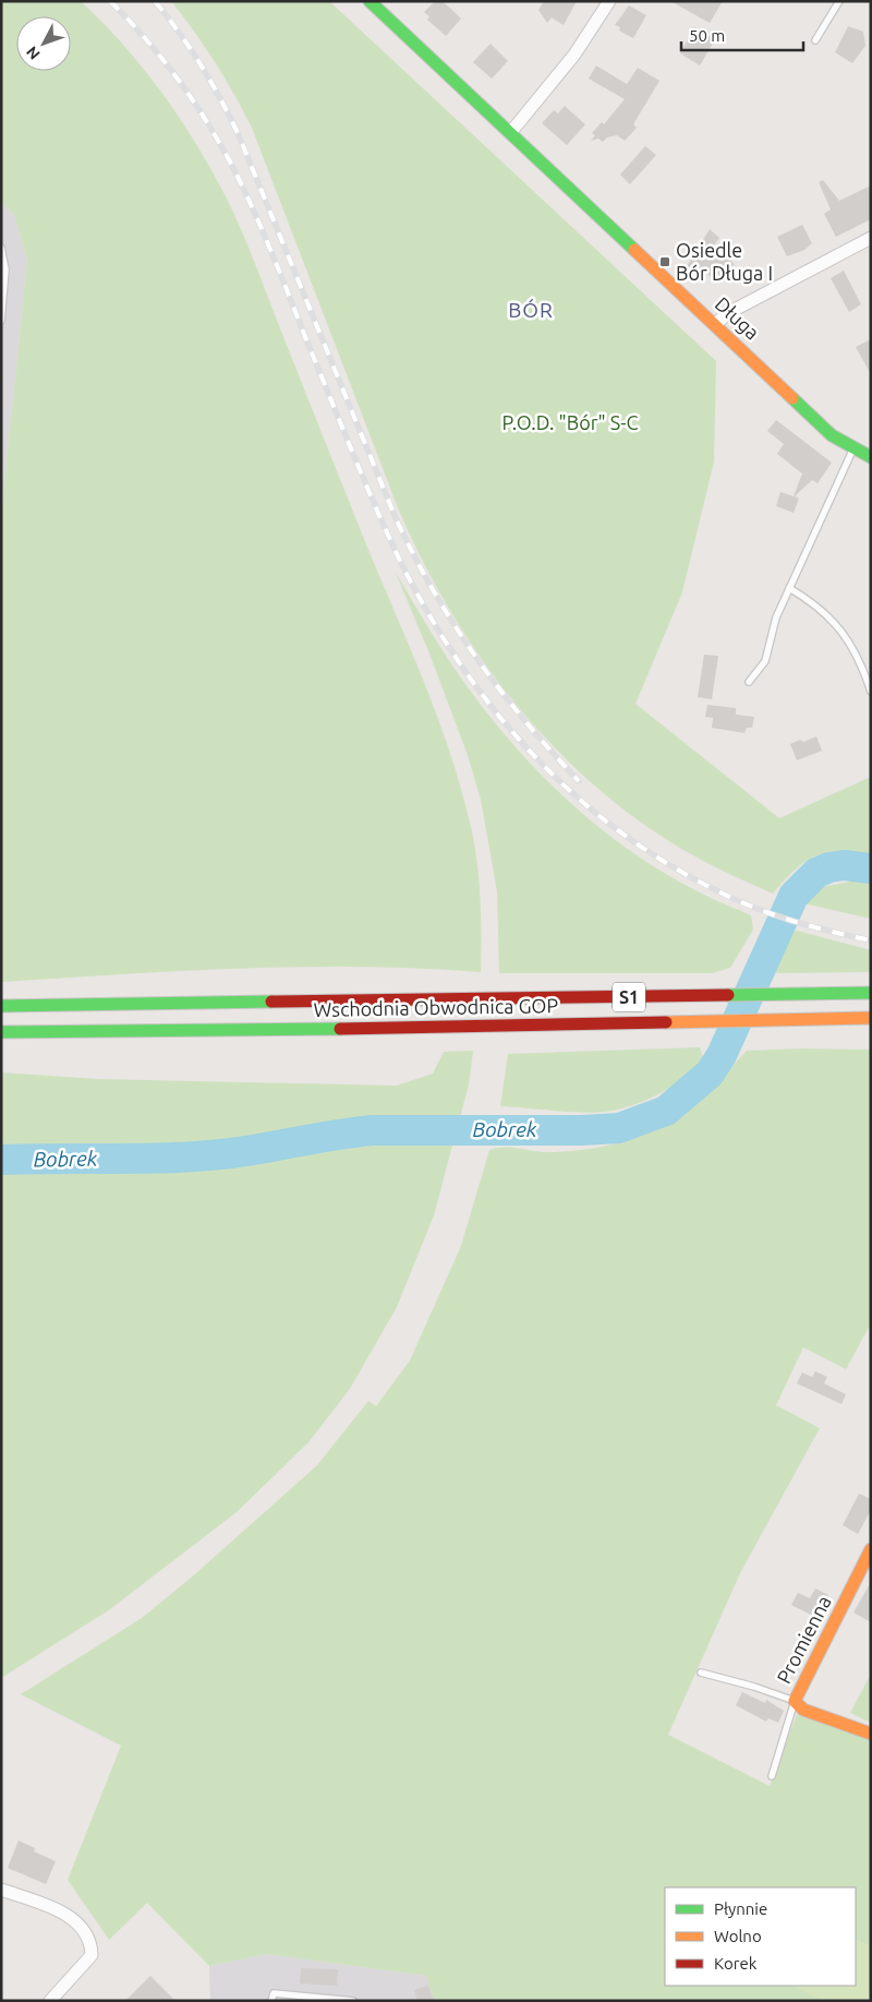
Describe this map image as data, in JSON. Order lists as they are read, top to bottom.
{
  "streets": {
    "main road": [
      "Długa",
      "S1",
      "Wschodnia Obwodnica GOP",
      "Promienna"
    ]
  },
  "districts": ["BÓR"],
  "water": ["Bobrek"],
  "parks": ["P.O.D. \"Bór\" S-C"],
  "places": {
    "transit": ["Osiedle Bór Długa I"]
  },
  "legend": ["Płynnie", "Wolno", "Korek"],
  "scale_bar": "50 m",
  "north": "bottom left"
}
